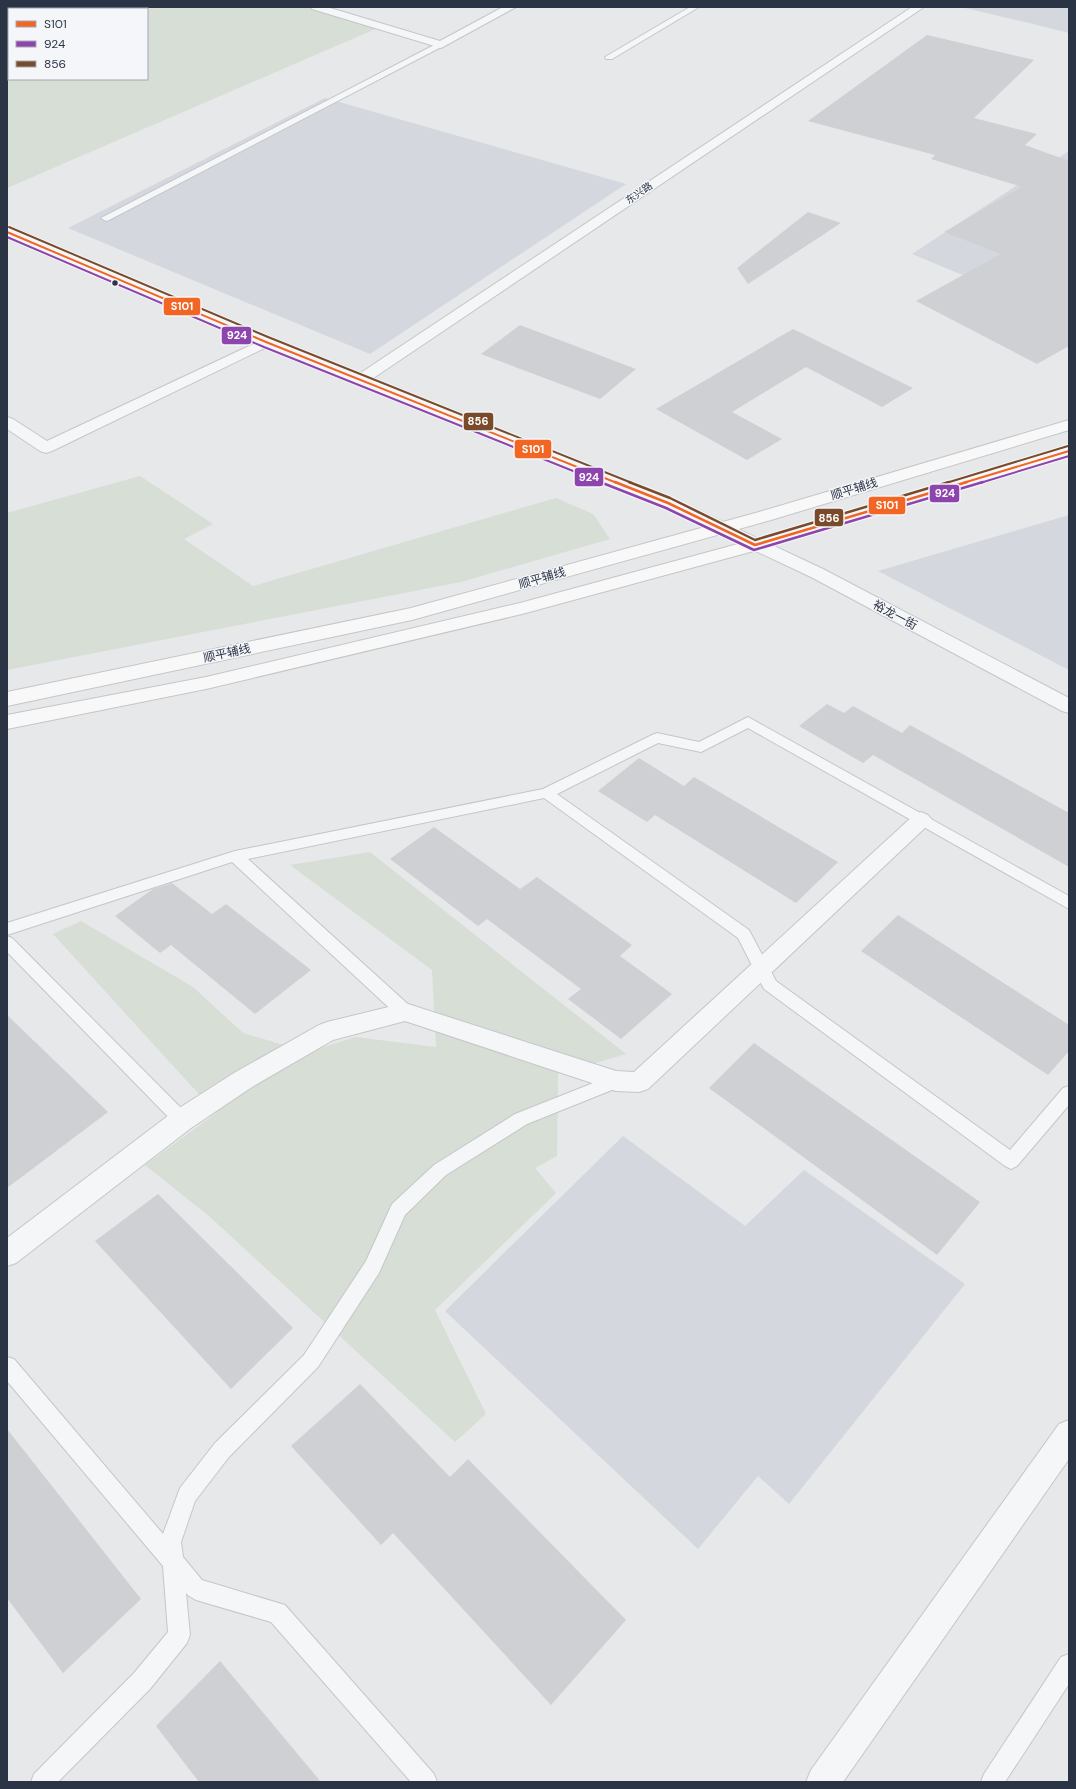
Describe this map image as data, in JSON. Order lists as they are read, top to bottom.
{
  "streets": {
    "main road": ["顺平辅线"],
    "street": ["东兴路", "裕龙一街"]
  },
  "crossings": [
    ["东兴路", "裕龙一街"],
    ["顺平辅线", "裕龙一街"]
  ],
  "lines": ["transit line 856", "transit line S101", "transit line 924"],
  "legend": ["S101", "924", "856"]
}
